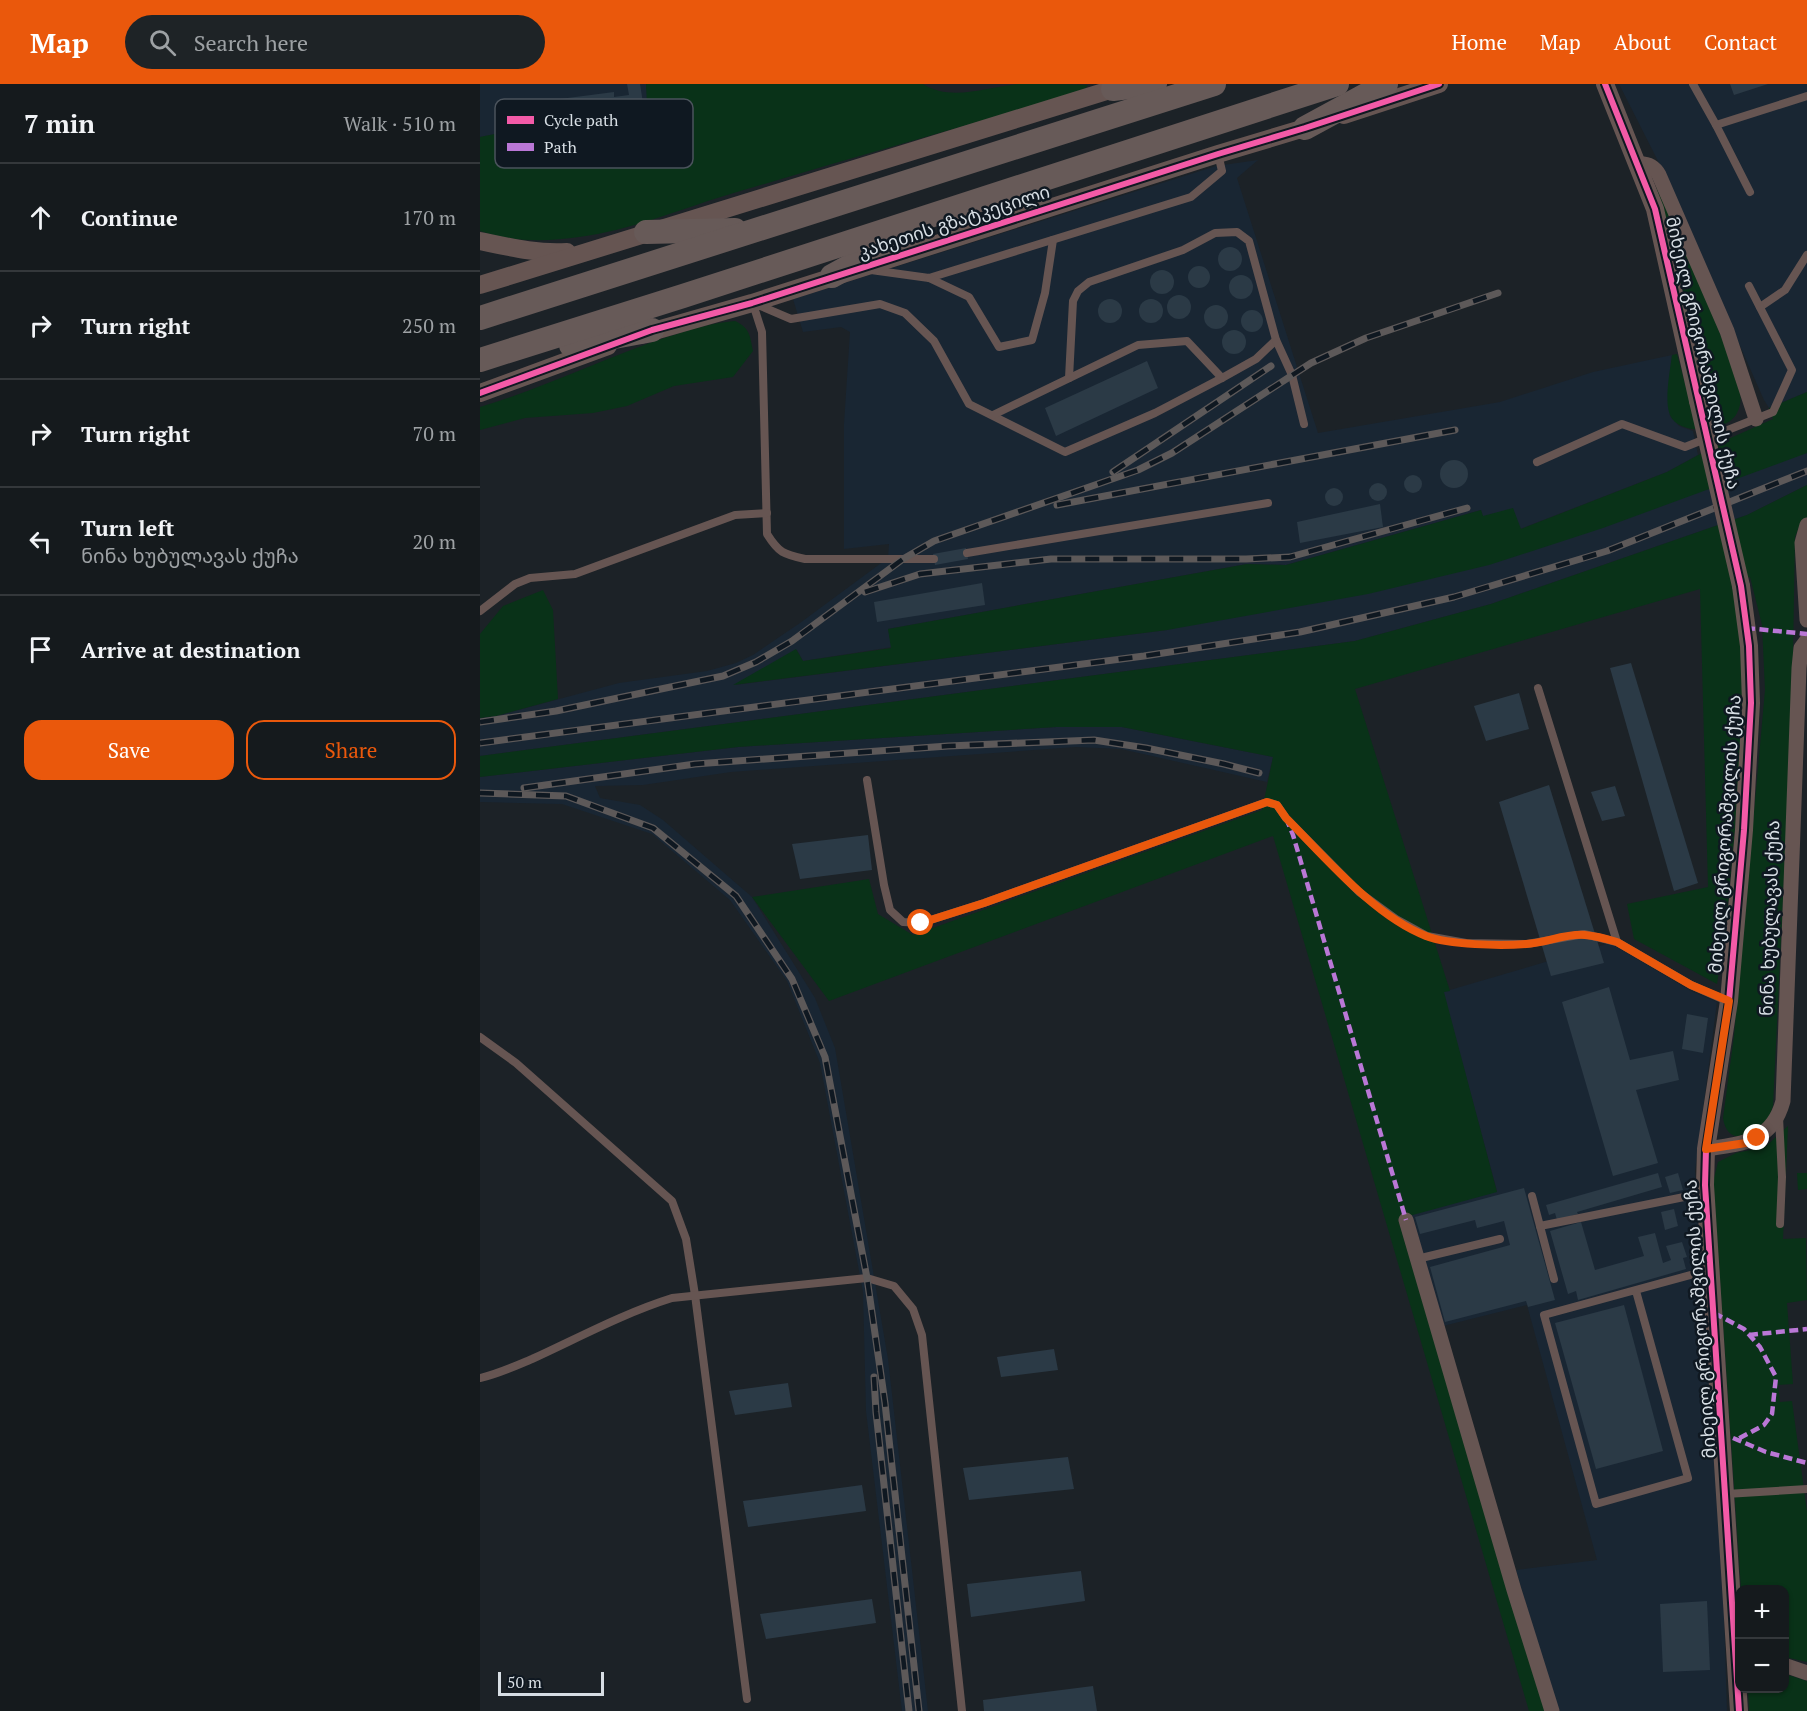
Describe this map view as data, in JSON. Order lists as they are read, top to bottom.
{
  "streets": {
    "highway": ["კახეთის გზატკეცილი"],
    "street": ["მიხეილ გრიგორაშვილის ქუჩა", "ნინა ხუბულავას ქუჩა"]
  },
  "legend": ["Cycle path", "Path"],
  "scale_bar": "50 m",
  "page": {
    "header": "Map",
    "search": "Search here",
    "nav": [
      "Home",
      "Map",
      "About",
      "Contact"
    ],
    "heading": ["7 min", "Walk · 510 m"],
    "list": [
      ["Continue", "170 m"],
      ["Turn right", "250 m"],
      ["Turn right", "70 m"],
      ["Turn left", "ნინა ხუბულავას ქუჩა", "20 m"],
      "Arrive at destination"
    ],
    "buttons": ["Save", "Share"],
    "map_buttons": ["+", "−"],
    "scale": "50 m"
  }
}
